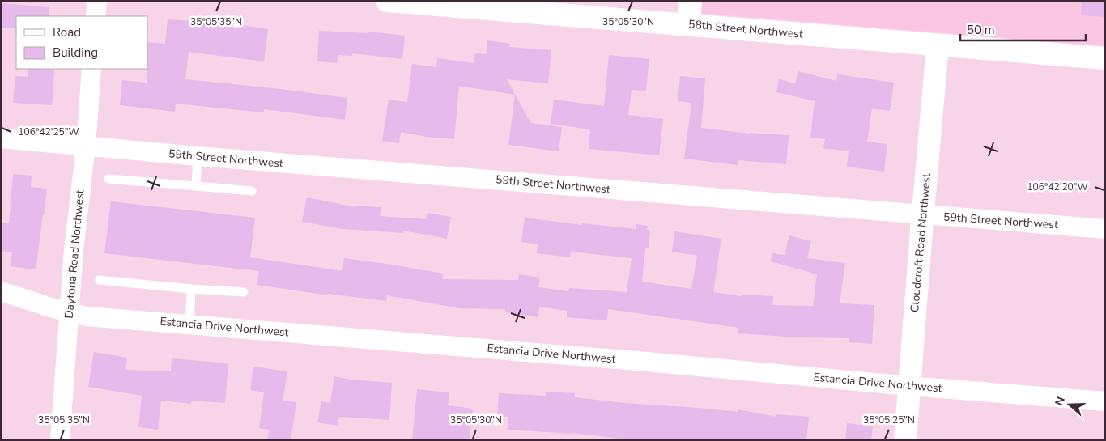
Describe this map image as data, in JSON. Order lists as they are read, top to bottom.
{
  "streets": {
    "street": [
      "58th Street Northwest",
      "59th Street Northwest",
      "Cloudcroft Road Northwest",
      "Daytona Road Northwest",
      "Estancia Drive Northwest"
    ]
  },
  "crossings": [
    ["58th Street Northwest", "Cloudcroft Road Northwest"],
    ["59th Street Northwest", "Cloudcroft Road Northwest"],
    ["59th Street Northwest", "Daytona Road Northwest"],
    ["Cloudcroft Road Northwest", "Estancia Drive Northwest"],
    ["Daytona Road Northwest", "Estancia Drive Northwest"]
  ],
  "legend": ["Road", "Building"],
  "scale_bar": "50 m",
  "north": "left",
  "coordinates": [
    "35°05'35\"N",
    "35°05'30\"N",
    "106°42'25\"W",
    "106°42'20\"W",
    "35°05'25\"N"
  ]
}
